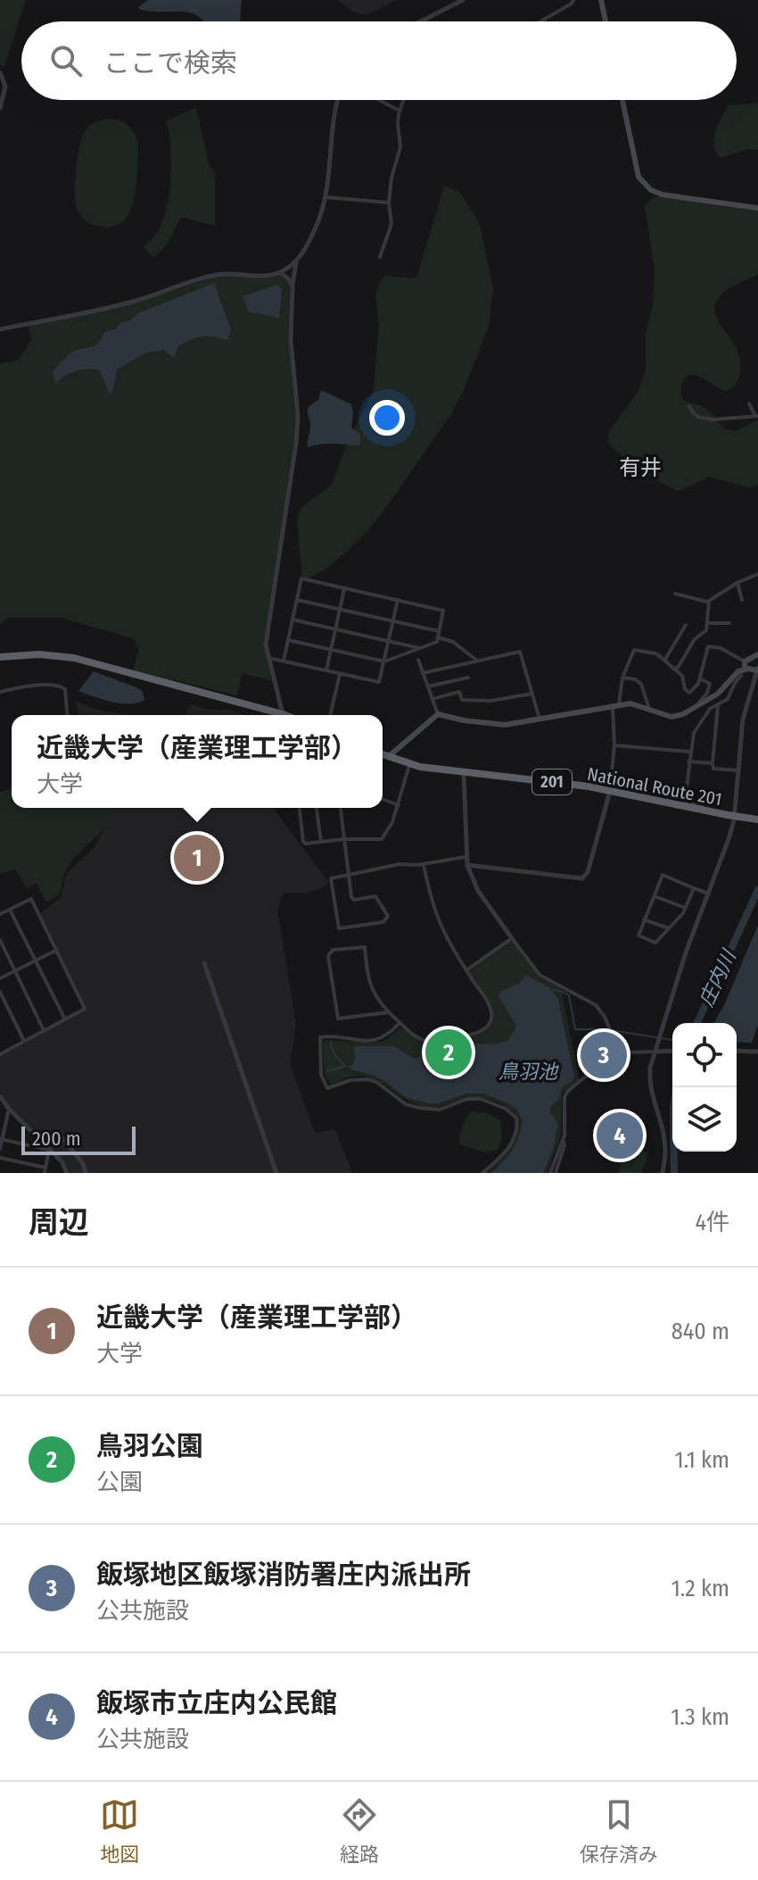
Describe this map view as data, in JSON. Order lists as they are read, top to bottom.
{
  "streets": {
    "highway": ["201", "National Route 201"]
  },
  "districts": ["有井"],
  "water": ["庄内川", "鳥羽池"],
  "scale_bar": "200 m",
  "page": {
    "search": "ここで検索",
    "popup": ["近畿大学（産業理工学部）", "大学"],
    "pins": [
      "1",
      "2",
      "3",
      "4"
    ],
    "scale": "200 m",
    "heading": ["周辺", "4件"],
    "list": [
      {
        "mark": "1",
        "name": "近畿大学（産業理工学部）",
        "note": "大学",
        "value": "840 m"
      },
      {
        "mark": "2",
        "name": "鳥羽公園",
        "note": "公園",
        "value": "1.1 km"
      },
      {
        "mark": "3",
        "name": "飯塚地区飯塚消防署庄内派出所",
        "note": "公共施設",
        "value": "1.2 km"
      },
      {
        "mark": "4",
        "name": "飯塚市立庄内公民館",
        "note": "公共施設",
        "value": "1.3 km"
      }
    ],
    "nav": ["地図", "経路", "保存済み"]
  }
}
